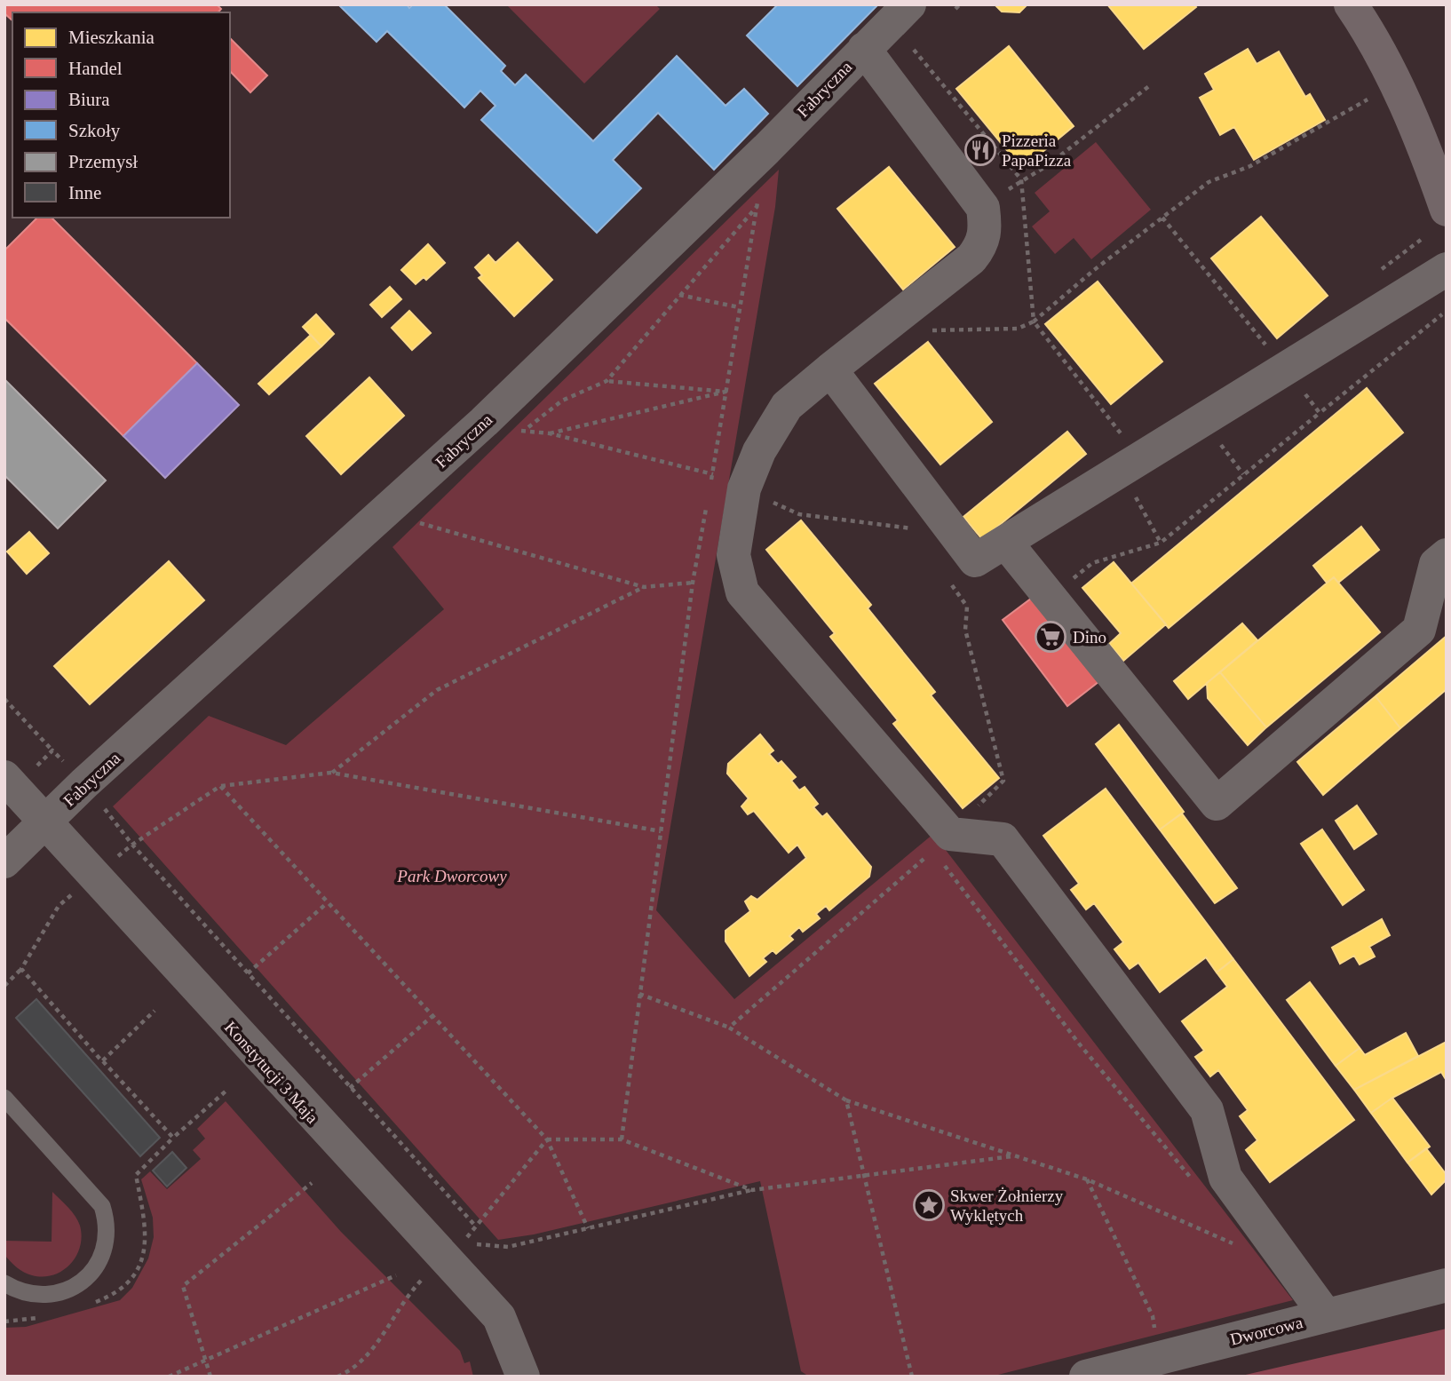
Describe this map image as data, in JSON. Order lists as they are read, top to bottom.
{
  "streets": {
    "street": ["Fabryczna", "Konstytucji 3 Maja", "Dworcowa"]
  },
  "crossings": [
    ["Fabryczna", "Konstytucji 3 Maja"]
  ],
  "parks": ["Park Dworcowy"],
  "places": {
    "restaurant": ["Pizzeria PapaPizza"],
    "supermarket": ["Dino"],
    "place": ["Skwer Żołnierzy Wyklętych"]
  },
  "legend": [
    "Mieszkania",
    "Handel",
    "Biura",
    "Szkoły",
    "Przemysł",
    "Inne"
  ]
}
